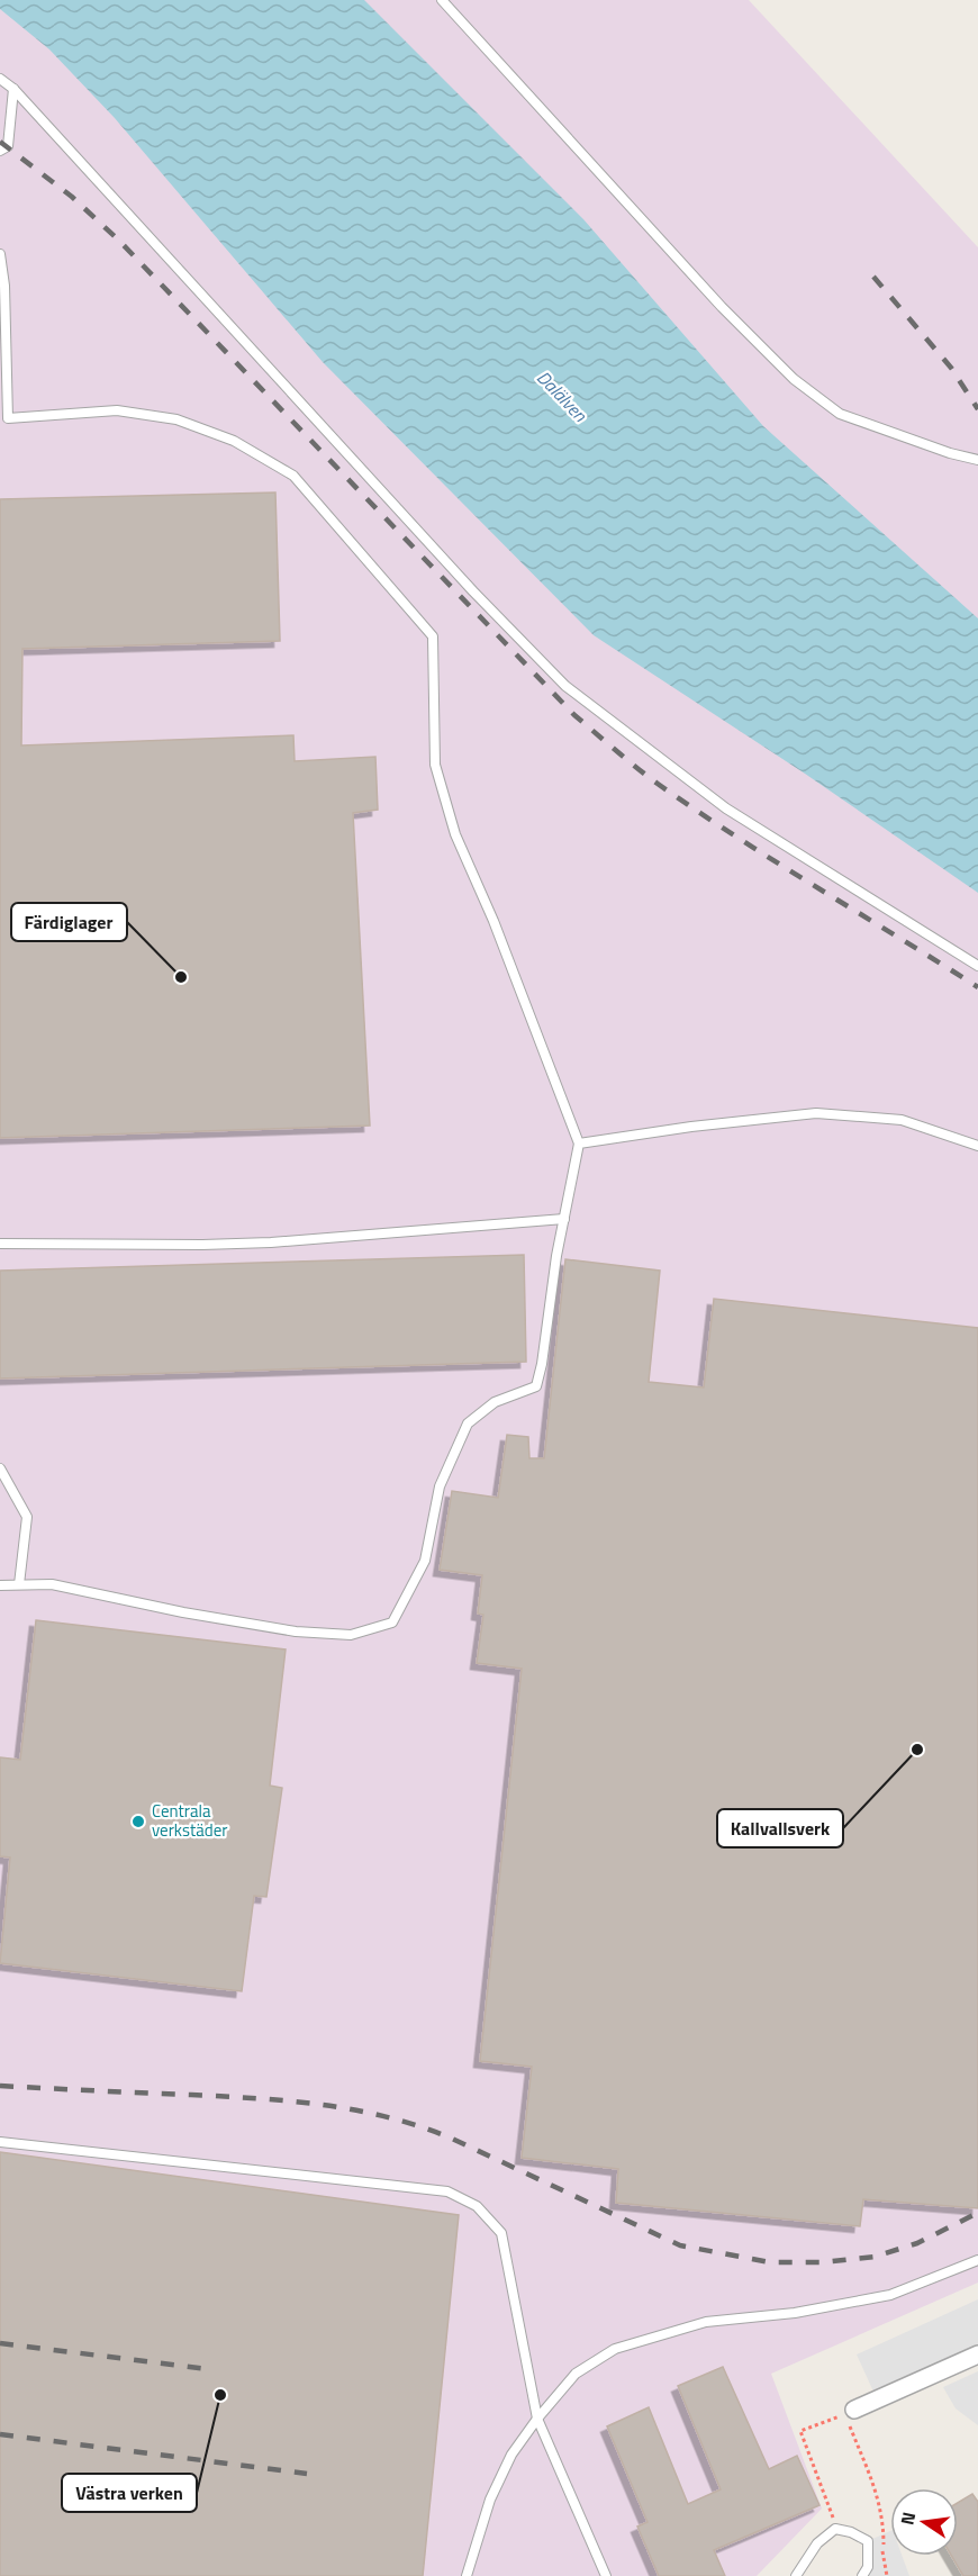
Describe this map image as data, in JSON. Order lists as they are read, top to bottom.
{
  "water": ["Dalälven"],
  "places": [
    "Färdiglager",
    "Kallvallsverk",
    "Centrala verkstäder",
    "Västra verken"
  ],
  "north": "left"
}
